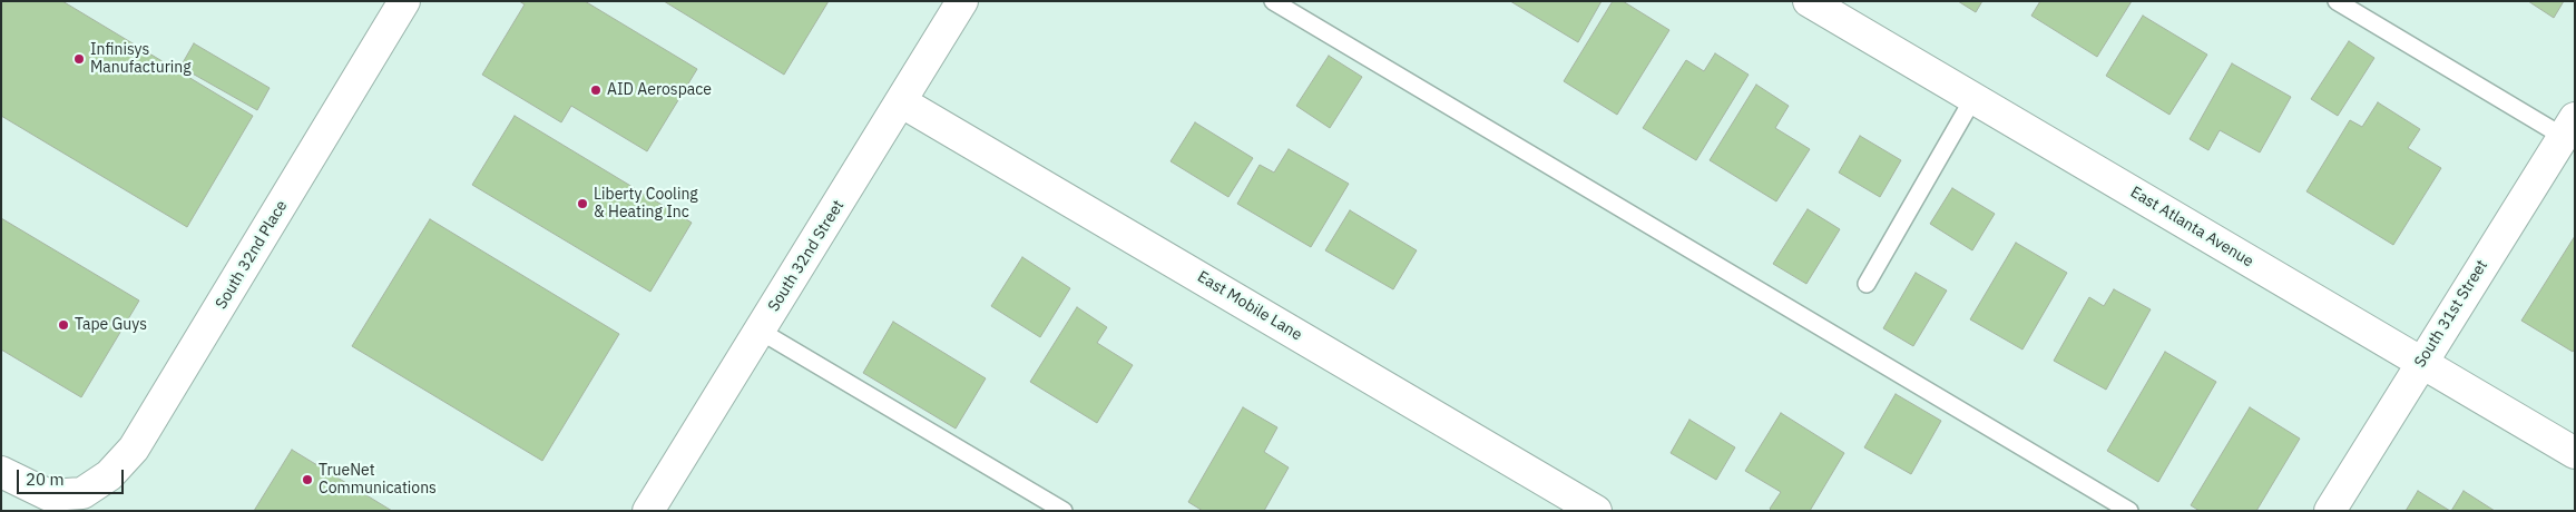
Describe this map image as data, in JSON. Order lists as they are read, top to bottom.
{
  "streets": {
    "street": [
      "East Atlanta Avenue",
      "South 32nd Place",
      "South 32nd Street",
      "East Mobile Lane",
      "South 31st Street"
    ]
  },
  "crossings": [
    ["East Atlanta Avenue", "South 31st Street"],
    ["South 32nd Street", "East Mobile Lane"]
  ],
  "places": [
    "Infinisys Manufacturing",
    "AID Aerospace",
    "Liberty Cooling & Heating Inc",
    "Tape Guys",
    "TrueNet Communications"
  ],
  "scale_bar": "20 m"
}
